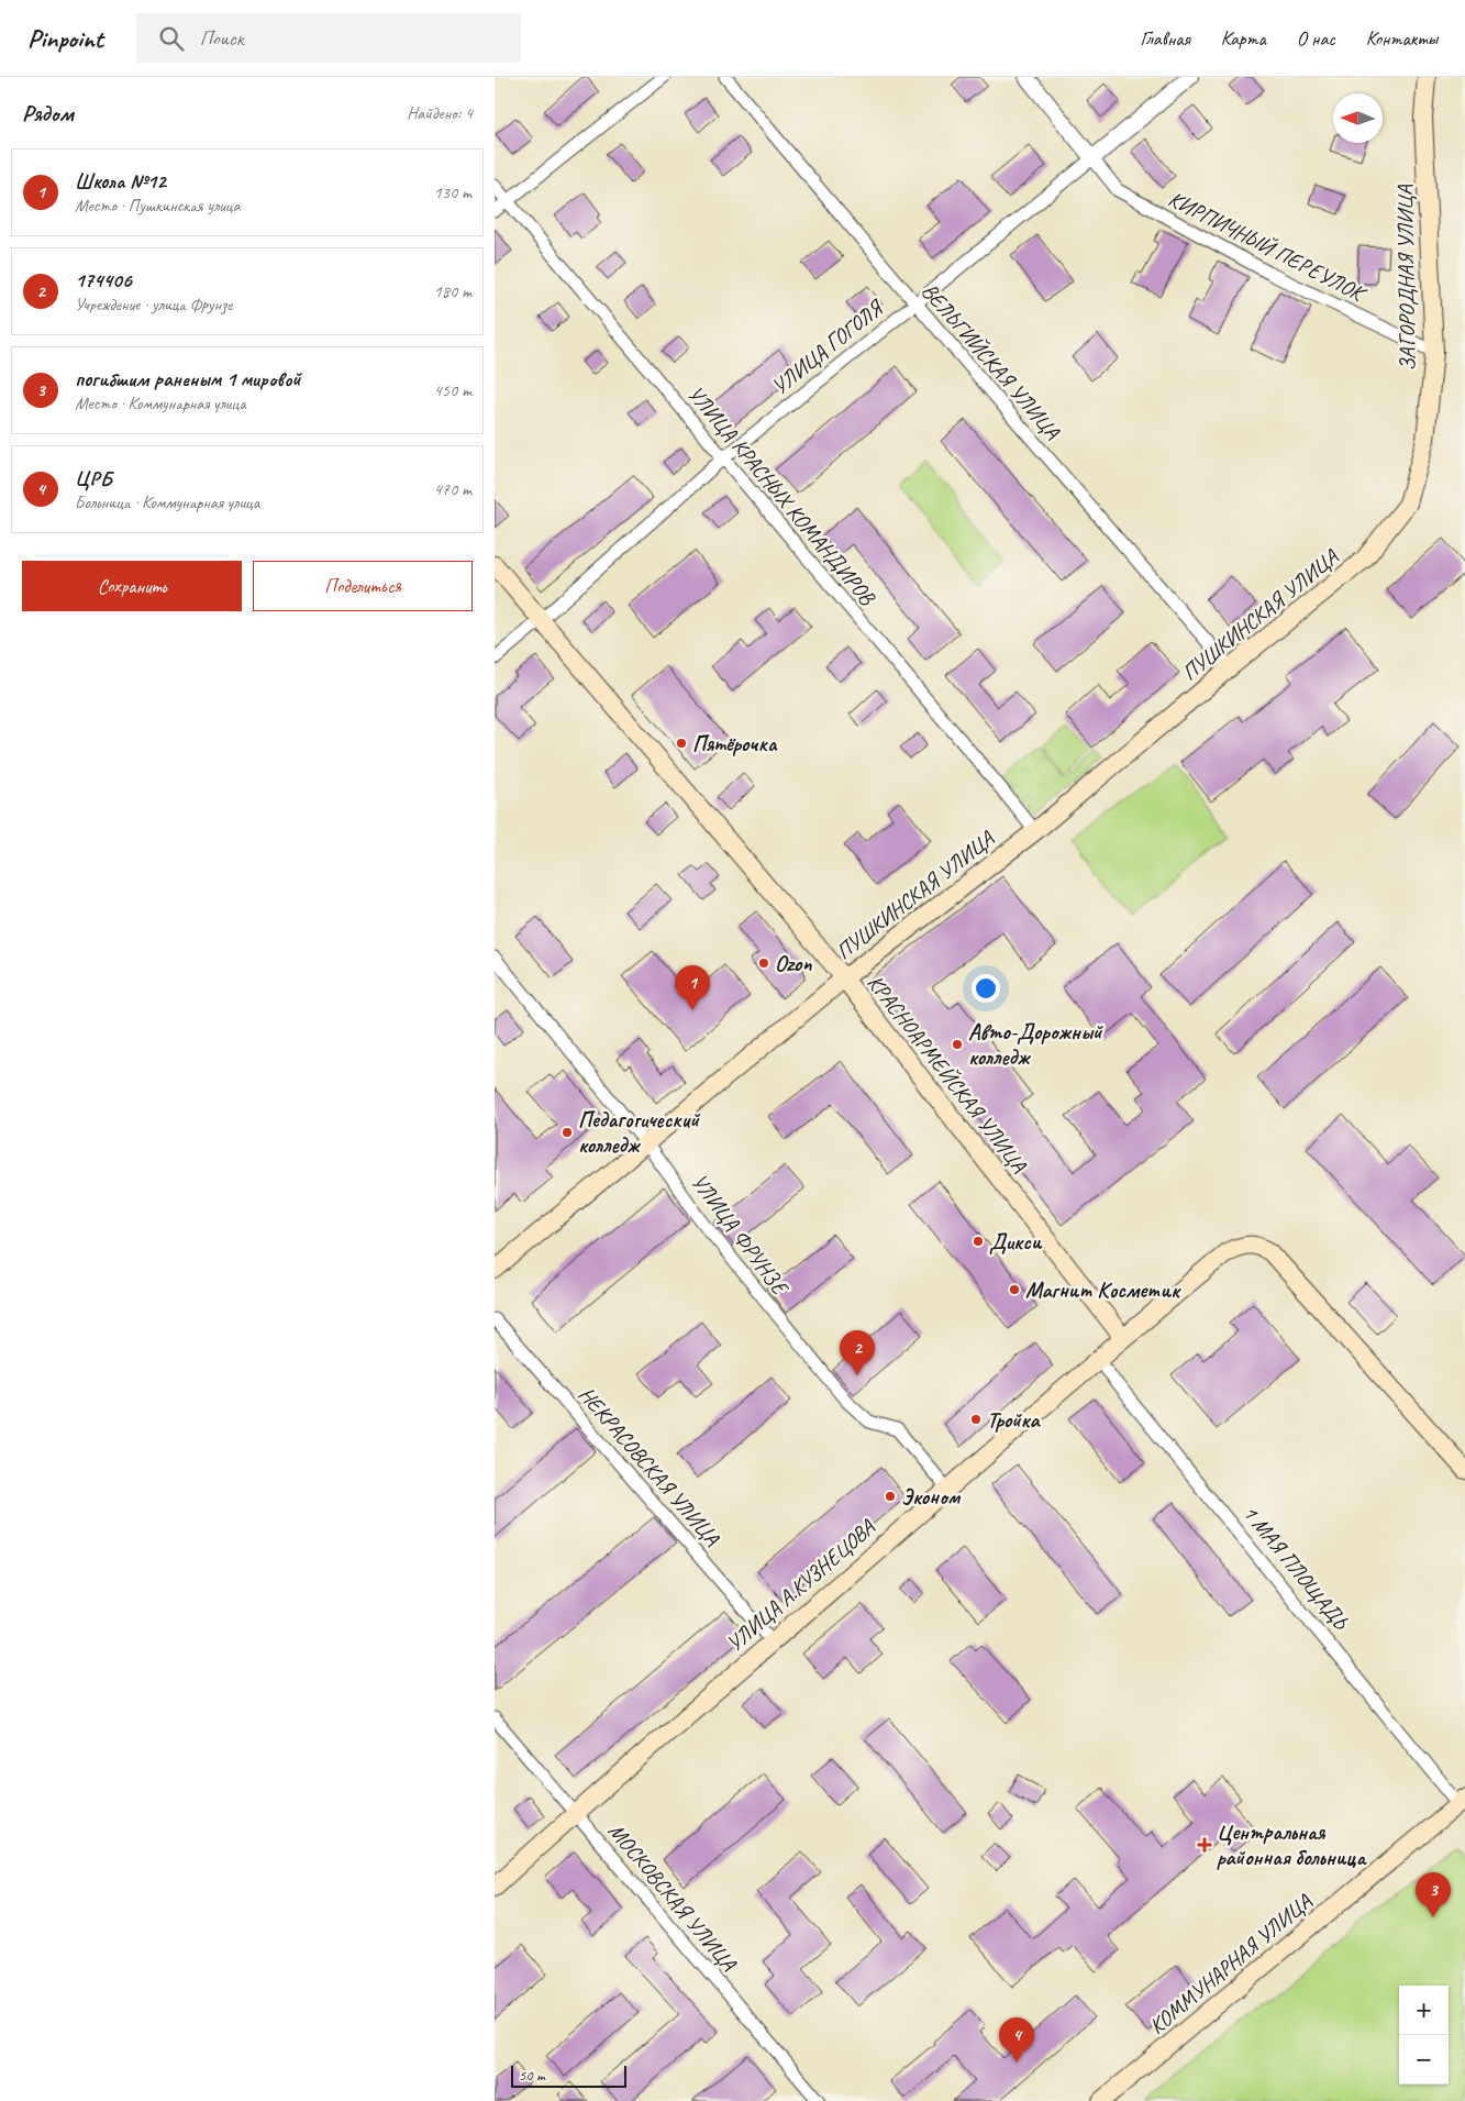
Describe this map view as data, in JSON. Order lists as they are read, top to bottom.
{
  "streets": {
    "main road": [
      "ЗАГОРОДНАЯ УЛИЦА",
      "ПУШКИНСКАЯ УЛИЦА",
      "КРАСНОАРМЕЙСКАЯ УЛИЦА",
      "УЛИЦА А.КУЗНЕЦОВА",
      "КОММУНАРНАЯ УЛИЦА"
    ],
    "street": [
      "КИРПИЧНЫЙ ПЕРЕУЛОК",
      "УЛИЦА ГОГОЛЯ",
      "ВЕЛЬГИЙСКАЯ УЛИЦА",
      "УЛИЦА КРАСНЫХ КОМАНДИРОВ",
      "УЛИЦА ФРУНЗЕ",
      "НЕКРАСОВСКАЯ УЛИЦА",
      "1 МАЯ ПЛОЩАДЬ",
      "МОСКОВСКАЯ УЛИЦА"
    ]
  },
  "crossings": [
    ["КИРПИЧНЫЙ ПЕРЕУЛОК", "ЗАГОРОДНАЯ УЛИЦА"],
    ["КИРПИЧНЫЙ ПЕРЕУЛОК", "УЛИЦА ГОГОЛЯ"],
    ["ЗАГОРОДНАЯ УЛИЦА", "ПУШКИНСКАЯ УЛИЦА"],
    ["УЛИЦА ГОГОЛЯ", "ВЕЛЬГИЙСКАЯ УЛИЦА"],
    ["УЛИЦА ГОГОЛЯ", "УЛИЦА КРАСНЫХ КОМАНДИРОВ"],
    ["УЛИЦА ГОГОЛЯ", "КРАСНОАРМЕЙСКАЯ УЛИЦА"],
    ["ВЕЛЬГИЙСКАЯ УЛИЦА", "ПУШКИНСКАЯ УЛИЦА"],
    ["УЛИЦА КРАСНЫХ КОМАНДИРОВ", "ПУШКИНСКАЯ УЛИЦА"],
    ["ПУШКИНСКАЯ УЛИЦА", "КРАСНОАРМЕЙСКАЯ УЛИЦА"],
    ["ПУШКИНСКАЯ УЛИЦА", "УЛИЦА ФРУНЗЕ"],
    ["КРАСНОАРМЕЙСКАЯ УЛИЦА", "УЛИЦА А.КУЗНЕЦОВА"],
    ["УЛИЦА ФРУНЗЕ", "УЛИЦА А.КУЗНЕЦОВА"],
    ["НЕКРАСОВСКАЯ УЛИЦА", "УЛИЦА А.КУЗНЕЦОВА"],
    ["1 МАЯ ПЛОЩАДЬ", "УЛИЦА А.КУЗНЕЦОВА"],
    ["1 МАЯ ПЛОЩАДЬ", "КОММУНАРНАЯ УЛИЦА"],
    ["УЛИЦА А.КУЗНЕЦОВА", "МОСКОВСКАЯ УЛИЦА"]
  ],
  "places": {
    "other": [
      "Пятёрочка",
      "Ozon",
      "Авто-Дорожный колледж",
      "Педагогический колледж",
      "Дикси",
      "Магнит Косметик",
      "Тройка",
      "Эконом"
    ],
    "health": ["Центральная районная больница"]
  },
  "scale_bar": "50 m",
  "north": "left",
  "page": {
    "header": "Pinpoint",
    "search": "Поиск",
    "nav": [
      "Главная",
      "Карта",
      "О нас",
      "Контакты"
    ],
    "heading": ["Рядом", "Найдено: 4"],
    "list": [
      {
        "mark": "1",
        "name": "Школа №12",
        "note": "Место · Пушкинская улица",
        "value": "130 m"
      },
      {
        "mark": "2",
        "name": "174406",
        "note": "Учреждение · улица Фрунзе",
        "value": "180 m"
      },
      {
        "mark": "3",
        "name": "погибшим раненым 1 мировой",
        "note": "Место · Коммунарная улица",
        "value": "450 m"
      },
      {
        "mark": "4",
        "name": "ЦРБ",
        "note": "Больница · Коммунарная улица",
        "value": "470 m"
      }
    ],
    "buttons": ["Сохранить", "Поделиться"],
    "pins": [
      "1",
      "2",
      "3",
      "4"
    ],
    "map_buttons": ["+", "−"],
    "scale": "50 m"
  }
}
